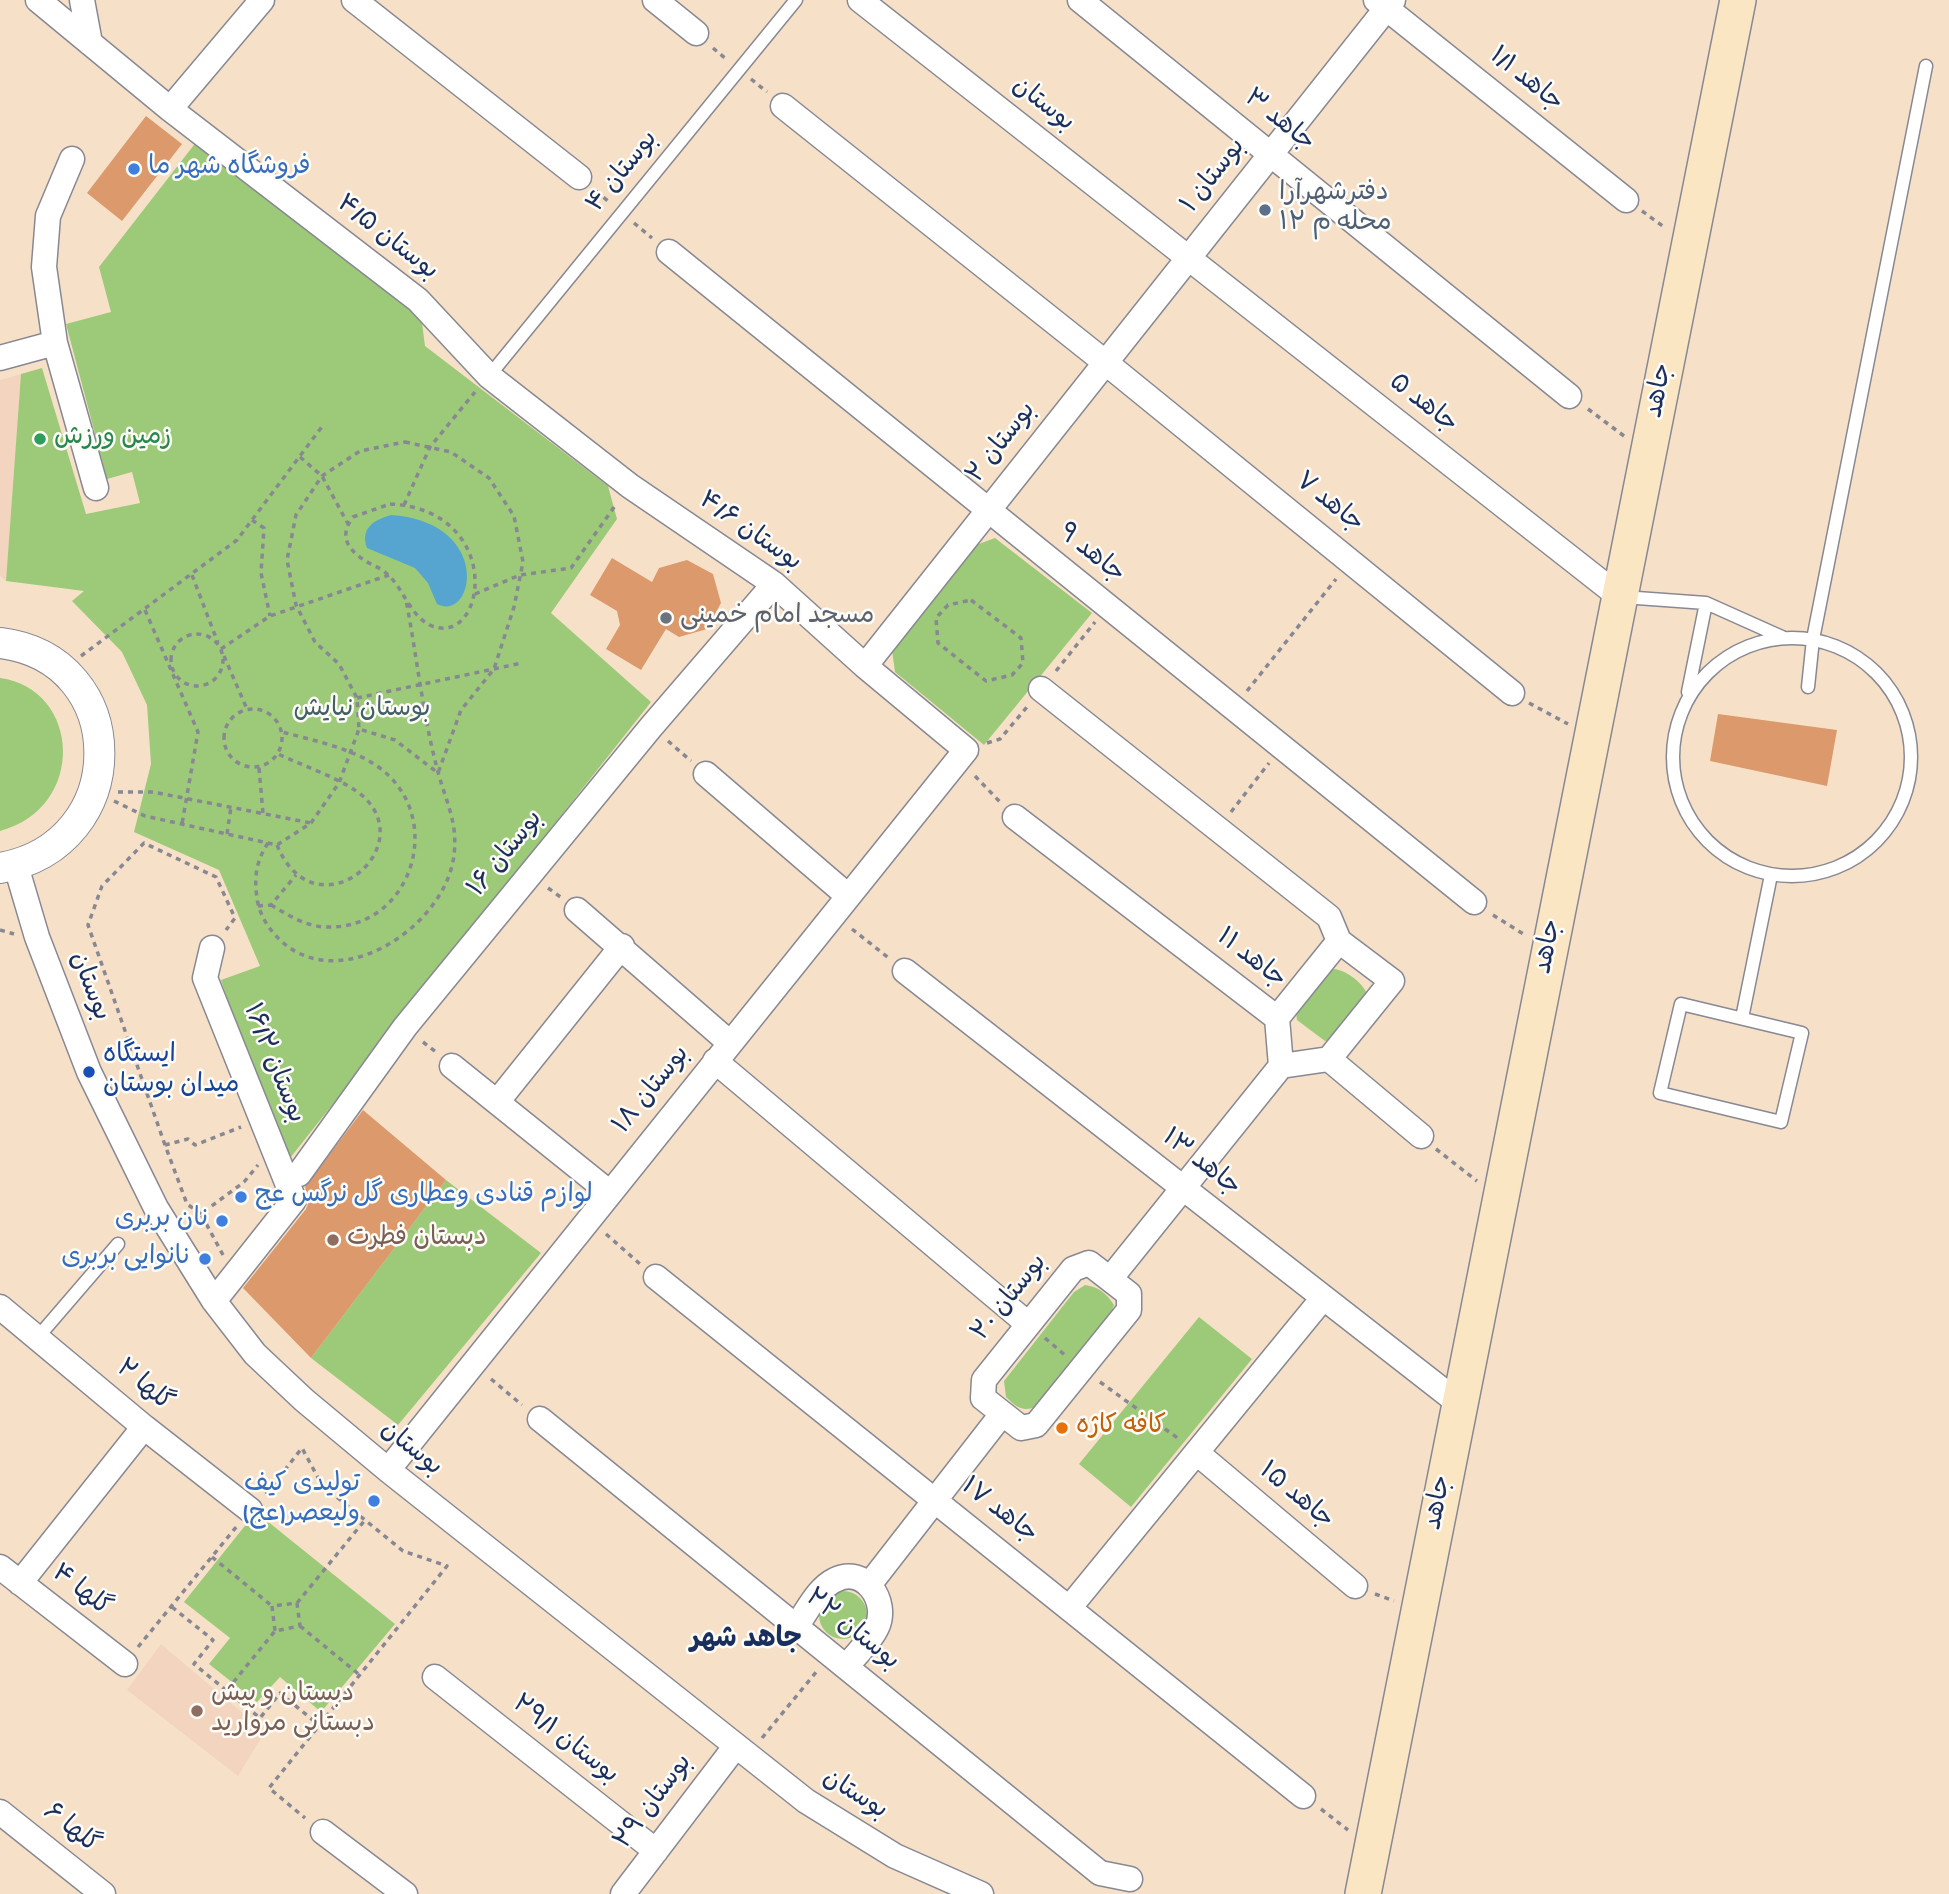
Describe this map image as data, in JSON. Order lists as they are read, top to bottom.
{
  "streets": {
    "main road": ["جاهد"],
    "street": [
      "جاهد ۱/۱",
      "بوستان",
      "جاهد ۳",
      "بوستان ۱",
      "بوستان ۴/۵",
      "جاهد ۵",
      "بوستان ۲",
      "جاهد ۷",
      "بوستان ۴/۶",
      "جاهد ۹",
      "بوستان ۱۶",
      "جاهد ۱۱",
      "بوستان ۱۶/۲",
      "بوستان ۱۸",
      "جاهد ۱۳",
      "بوستان ۲۰",
      "گلها ۲",
      "جاهد ۱۵",
      "جاهد ۱۷",
      "گلها ۴",
      "بوستان ۲۲",
      "بوستان ۲۹/۱",
      "بوستان ۲۹",
      "گلها ۶"
    ],
    "lane": ["بوستان ۴"]
  },
  "crossings": [
    ["جاهد ۱/۱", "بوستان ۱"],
    ["بوستان", "بوستان ۱"],
    ["بوستان", "جاهد ۵"],
    ["بوستان", "بوستان ۲"],
    ["بوستان", "بوستان ۱۸"],
    ["بوستان", "بوستان ۲۹"],
    ["جاهد ۳", "بوستان ۱"],
    ["بوستان ۴", "بوستان ۴/۵"],
    ["بوستان ۴", "بوستان ۴/۶"],
    ["بوستان ۱", "جاهد ۵"],
    ["بوستان ۱", "بوستان ۲"],
    ["بوستان ۴/۵", "بوستان ۴/۶"],
    ["جاهد", "جاهد ۵"],
    ["جاهد", "جاهد ۱۳"],
    ["جاهد ۵", "بوستان ۲"],
    ["بوستان ۲", "جاهد ۷"],
    ["بوستان ۲", "بوستان ۴/۶"],
    ["بوستان ۲", "جاهد ۹"],
    ["بوستان ۴/۶", "بوستان ۱۶"],
    ["بوستان ۴/۶", "بوستان ۱۸"],
    ["بوستان ۲۹/۱", "بوستان ۲۹"]
  ],
  "districts": ["جاهد شهر"],
  "parks": ["بوستان نیایش"],
  "places": [
    "فروشگاه شهر ما",
    "دفترشهرآرا محله م ۱۲",
    "زمین ورزش",
    "مسجد امام خمینی",
    "ایستگاه میدان بوستان",
    "لوازم قنادی وعطاری گل نرگس عج",
    "نان بربری",
    "دبستان فطرت",
    "نانوایی بربری",
    "کافه کاژه",
    "تولیدی کیف ولیعصر(عج)",
    "دبستان و پیش دبستانی مروارید"
  ]
}
